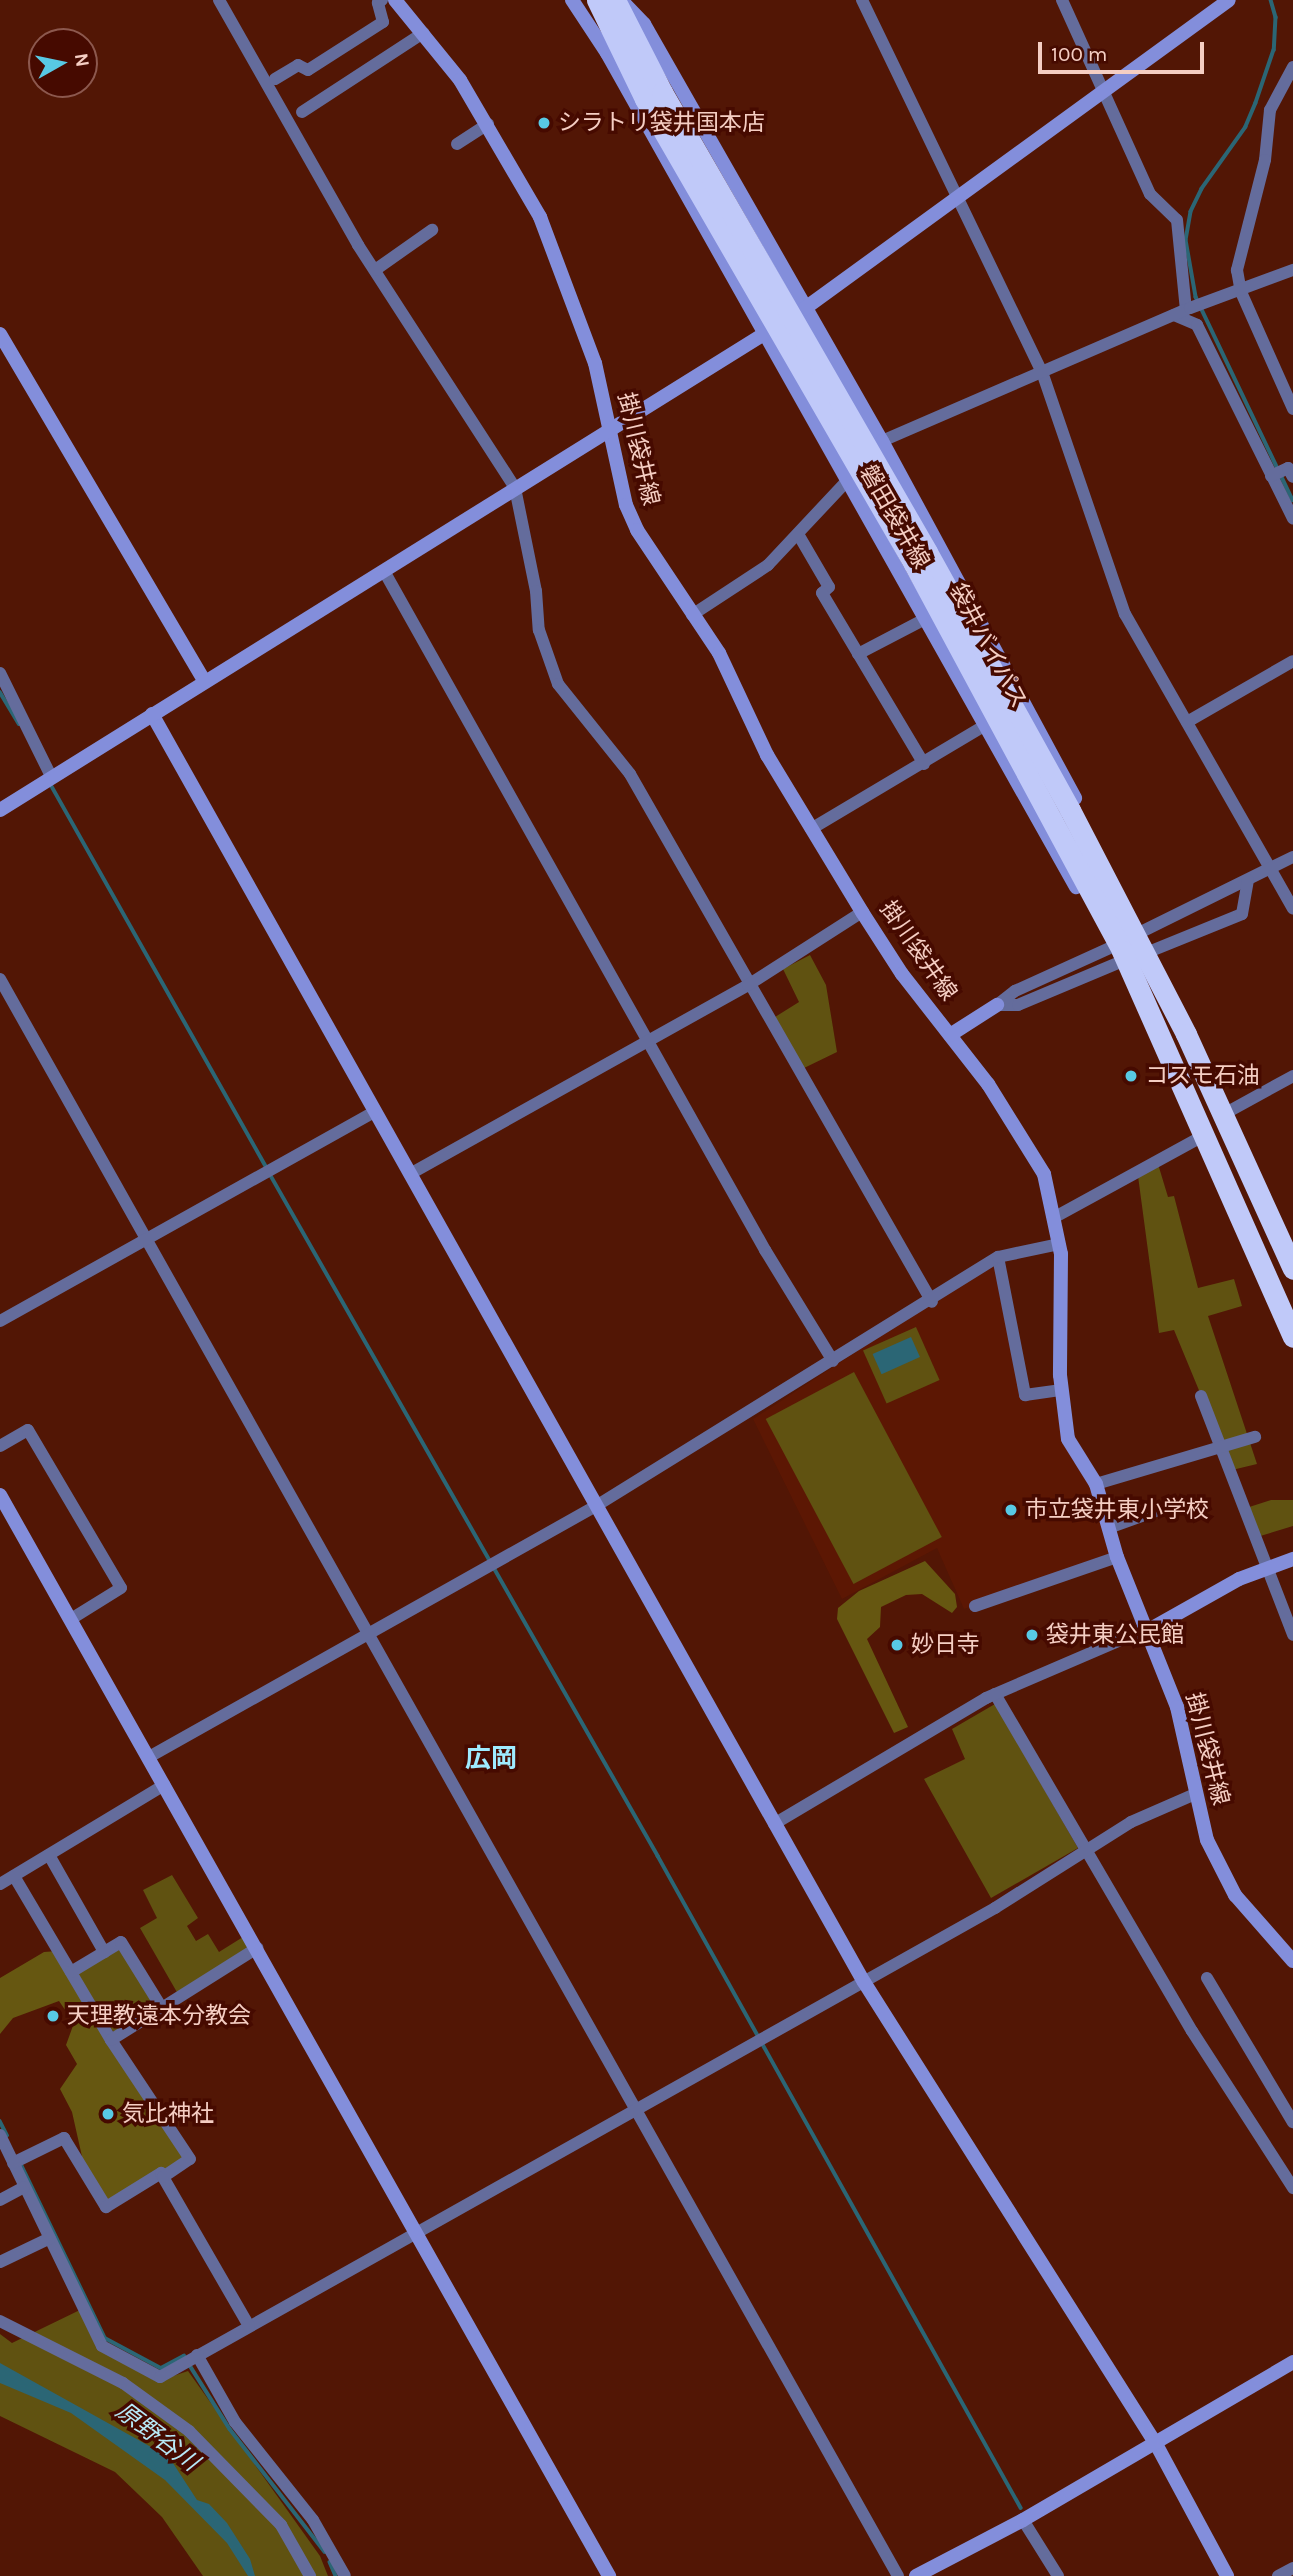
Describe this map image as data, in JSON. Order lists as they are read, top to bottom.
{
  "streets": {
    "highway": ["袋井バイパス"],
    "street": ["掛川袋井線", "磐田袋井線"]
  },
  "crossings": [
    ["磐田袋井線", "袋井バイパス"]
  ],
  "districts": ["広岡"],
  "water": ["原野谷川"],
  "places": [
    "シラトリ袋井国本店",
    "コスモ石油",
    "市立袋井東小学校",
    "袋井東公民館",
    "妙日寺",
    "天理教遠本分教会",
    "気比神社"
  ],
  "scale_bar": "100 m",
  "north": "right"
}
